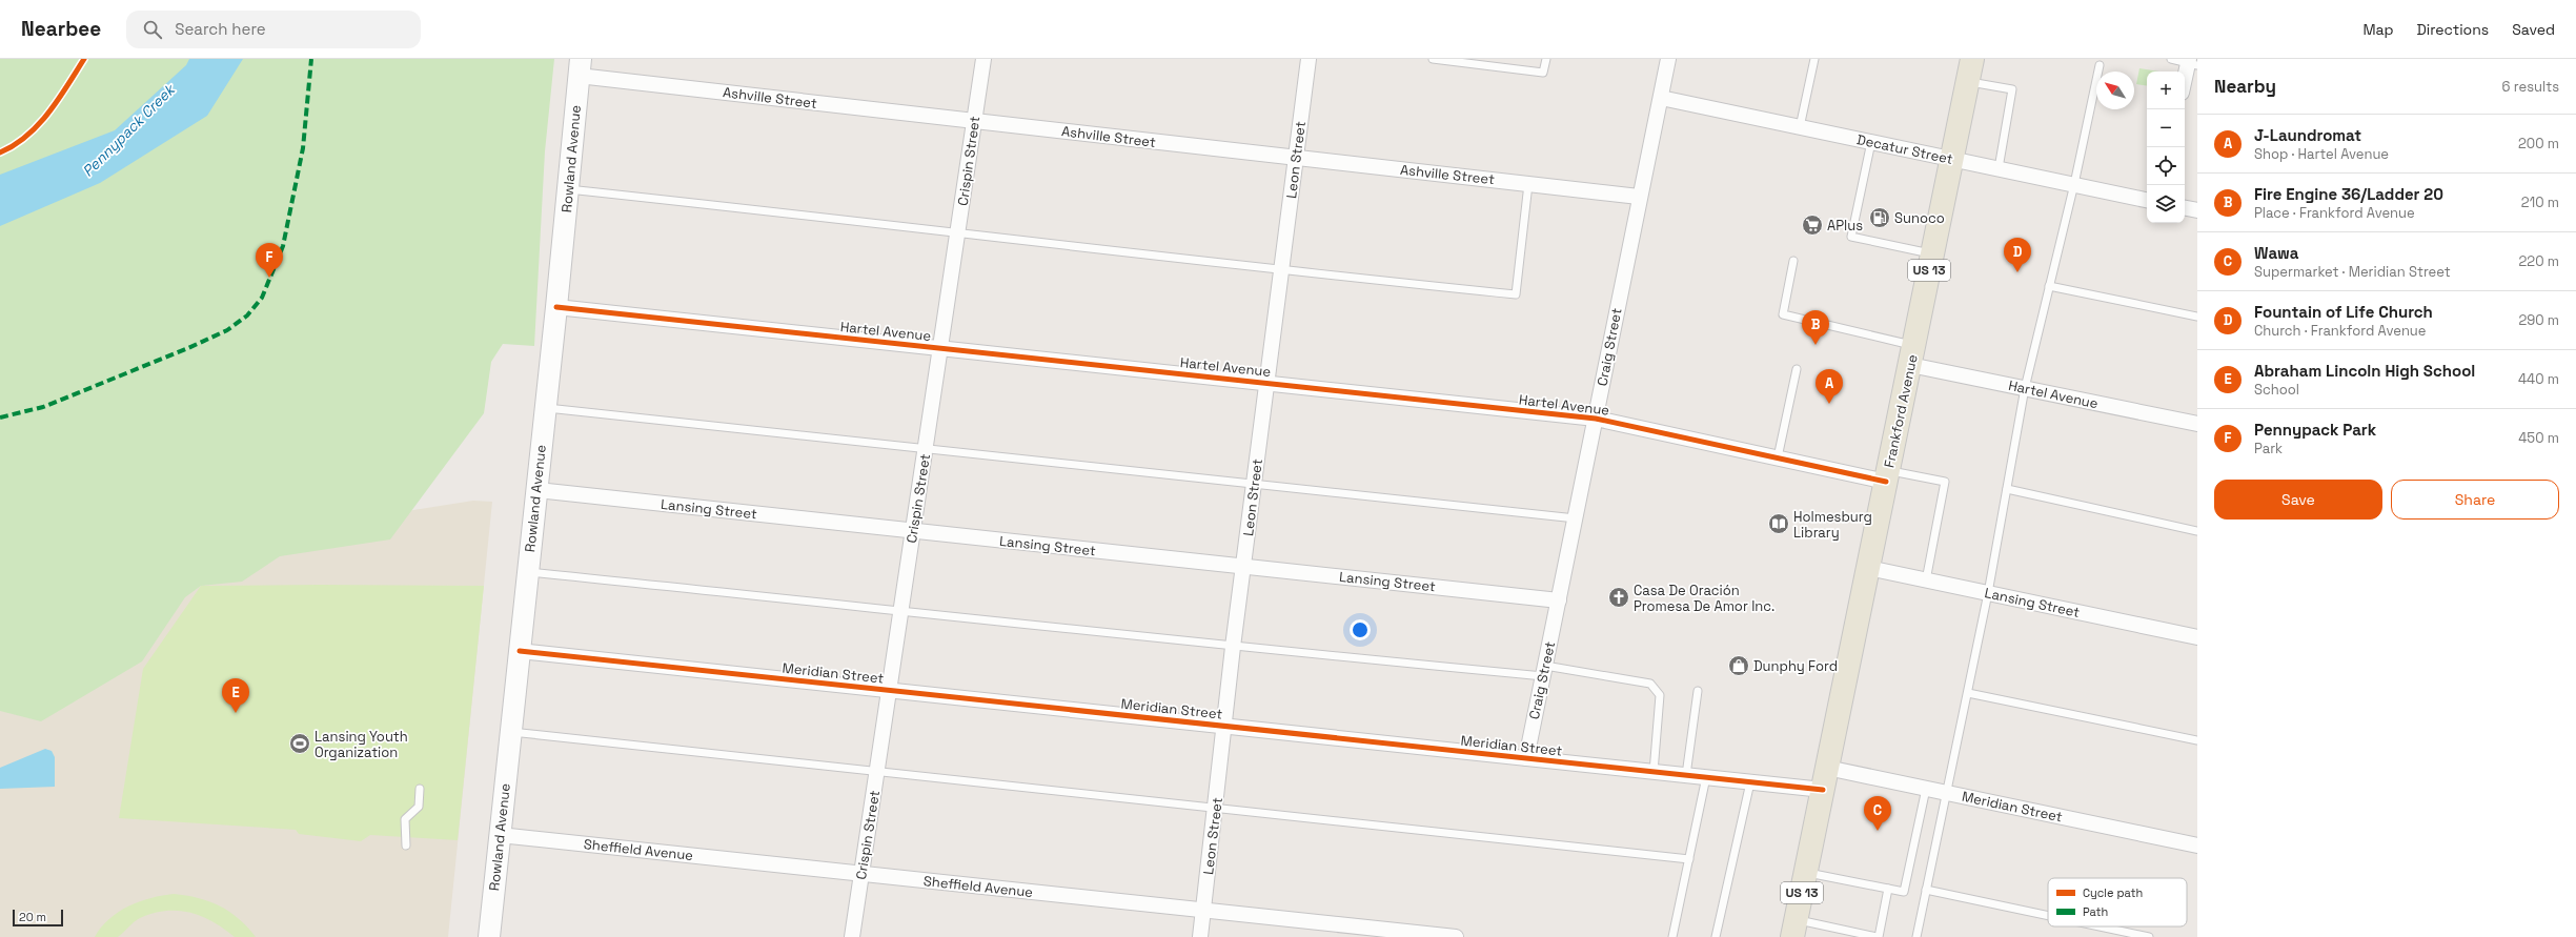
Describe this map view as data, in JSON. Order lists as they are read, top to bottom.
{
  "streets": {
    "main road": ["US 13", "Frankford Avenue"],
    "street": [
      "Ashville Street",
      "Decatur Street",
      "Rowland Avenue",
      "Leon Street",
      "Crispin Street",
      "Hartel Avenue",
      "Craig Street",
      "Lansing Street",
      "Meridian Street",
      "Sheffield Avenue"
    ]
  },
  "crossings": [
    ["Ashville Street", "Rowland Avenue"],
    ["Ashville Street", "Leon Street"],
    ["Ashville Street", "Crispin Street"],
    ["Ashville Street", "Craig Street"],
    ["Decatur Street", "Craig Street"],
    ["Decatur Street", "Frankford Avenue"],
    ["Rowland Avenue", "Hartel Avenue"],
    ["Rowland Avenue", "Lansing Street"],
    ["Rowland Avenue", "Meridian Street"],
    ["Rowland Avenue", "Sheffield Avenue"],
    ["Leon Street", "Hartel Avenue"],
    ["Leon Street", "Lansing Street"],
    ["Leon Street", "Meridian Street"],
    ["Leon Street", "Sheffield Avenue"],
    ["Crispin Street", "Hartel Avenue"],
    ["Crispin Street", "Lansing Street"],
    ["Crispin Street", "Meridian Street"],
    ["Crispin Street", "Sheffield Avenue"],
    ["Hartel Avenue", "Craig Street"],
    ["Hartel Avenue", "Frankford Avenue"],
    ["Craig Street", "Lansing Street"],
    ["Craig Street", "Meridian Street"],
    ["Frankford Avenue", "Lansing Street"],
    ["Frankford Avenue", "Meridian Street"]
  ],
  "water": ["Pennypack Creek"],
  "places": {
    "fuel station": ["Sunoco"],
    "supermarket": ["APlus"],
    "library": ["Holmesburg Library"],
    "church": ["Casa De Oración Promesa De Amor Inc."],
    "shop": ["Dunphy Ford"],
    "sports": ["Lansing Youth Organization"]
  },
  "legend": ["Cycle path", "Path"],
  "scale_bar": "20 m",
  "north": "top left",
  "page": {
    "header": "Nearbee",
    "search": "Search here",
    "nav": ["Map", "Directions", "Saved"],
    "heading": ["Nearby", "6 results"],
    "map_buttons": ["+", "−"],
    "list": [
      {
        "mark": "A",
        "name": "J-Laundromat",
        "note": "Shop · Hartel Avenue",
        "value": "200 m"
      },
      {
        "mark": "B",
        "name": "Fire Engine 36/Ladder 20",
        "note": "Place · Frankford Avenue",
        "value": "210 m"
      },
      {
        "mark": "C",
        "name": "Wawa",
        "note": "Supermarket · Meridian Street",
        "value": "220 m"
      },
      {
        "mark": "D",
        "name": "Fountain of Life Church",
        "note": "Church · Frankford Avenue",
        "value": "290 m"
      },
      {
        "mark": "E",
        "name": "Abraham Lincoln High School",
        "note": "School",
        "value": "440 m"
      },
      {
        "mark": "F",
        "name": "Pennypack Park",
        "note": "Park",
        "value": "450 m"
      }
    ],
    "pins": [
      "D",
      "F",
      "B",
      "A",
      "E",
      "C"
    ],
    "buttons": ["Save", "Share"],
    "scale": "20 m"
  }
}
